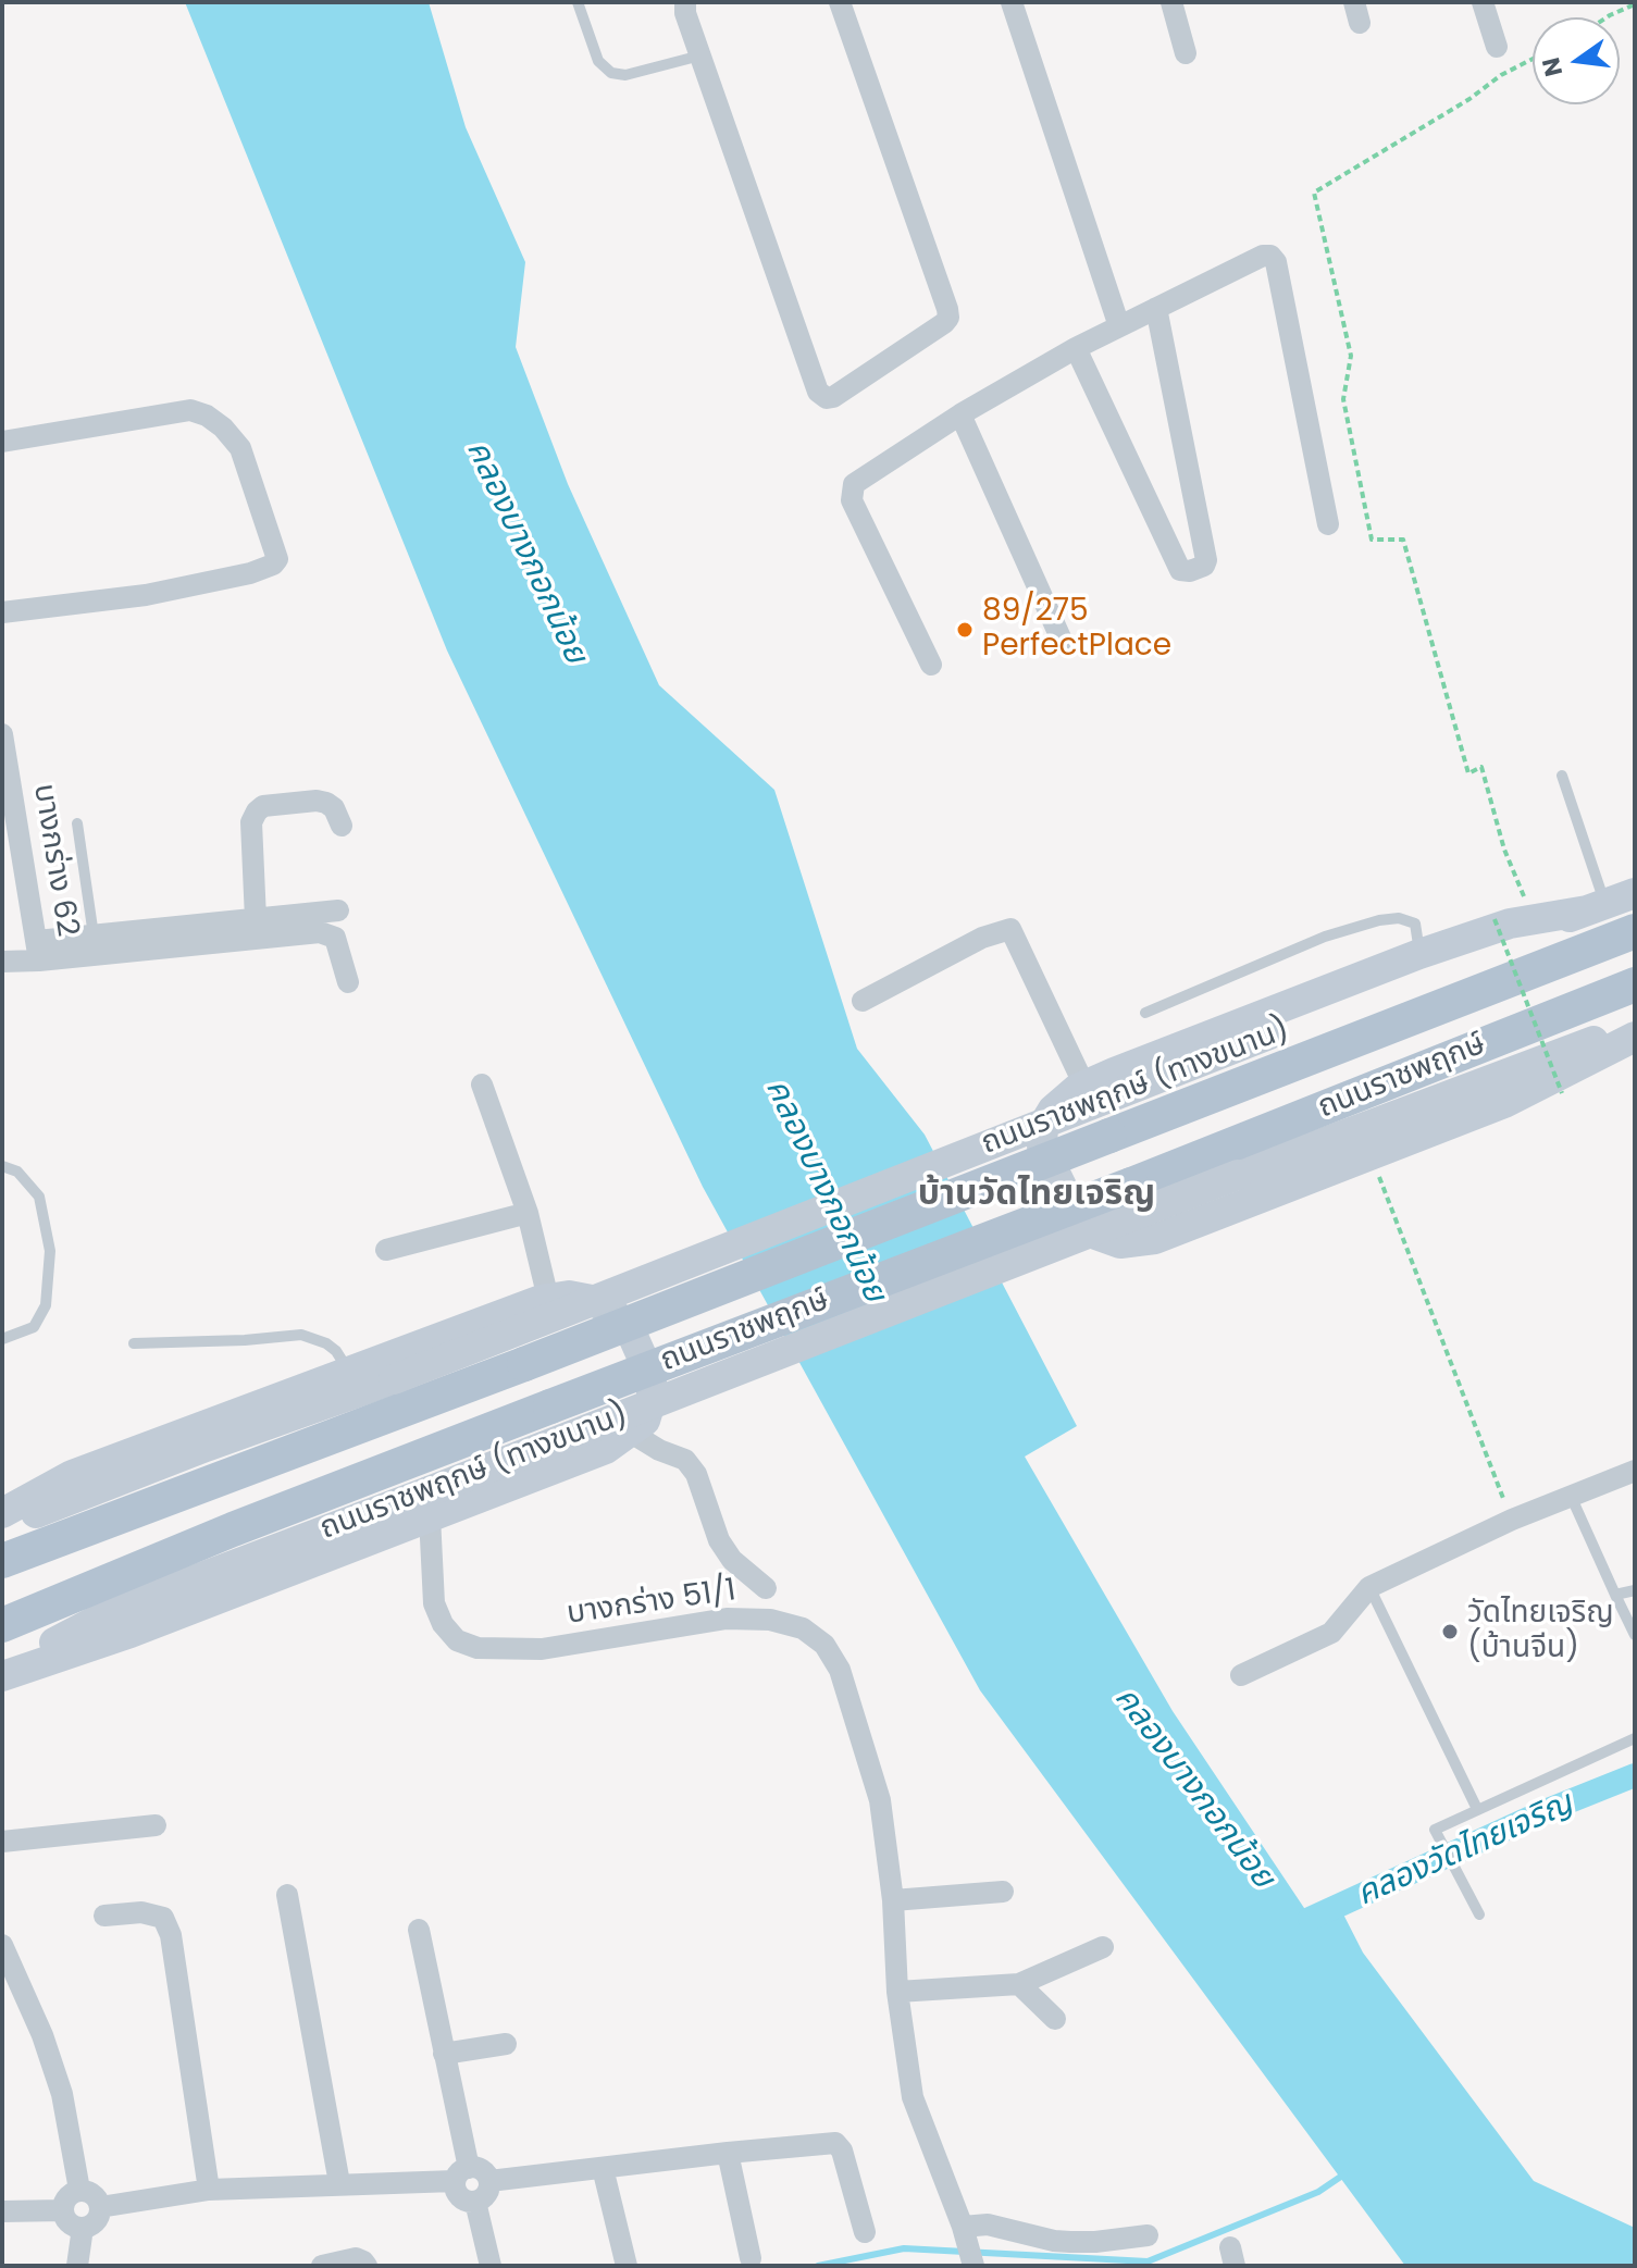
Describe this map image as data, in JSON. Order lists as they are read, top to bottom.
{
  "streets": {
    "main road": ["ถนนราชพฤกษ์", "ถนนราชพฤกษ์ (ทางขนาน)"],
    "street": ["บางกร่าง 62", "บางกร่าง 51/1"]
  },
  "crossings": [
    ["ถนนราชพฤกษ์ (ทางขนาน)", "บางกร่าง 51/1"]
  ],
  "districts": ["บ้านวัดไทยเจริญ"],
  "water": ["คลองบางกอกน้อย", "คลองวัดไทยเจริญ"],
  "places": ["89/275 PerfectPlace", "วัดไทยเจริญ (บ้านจีน)"],
  "north": "left"
}
